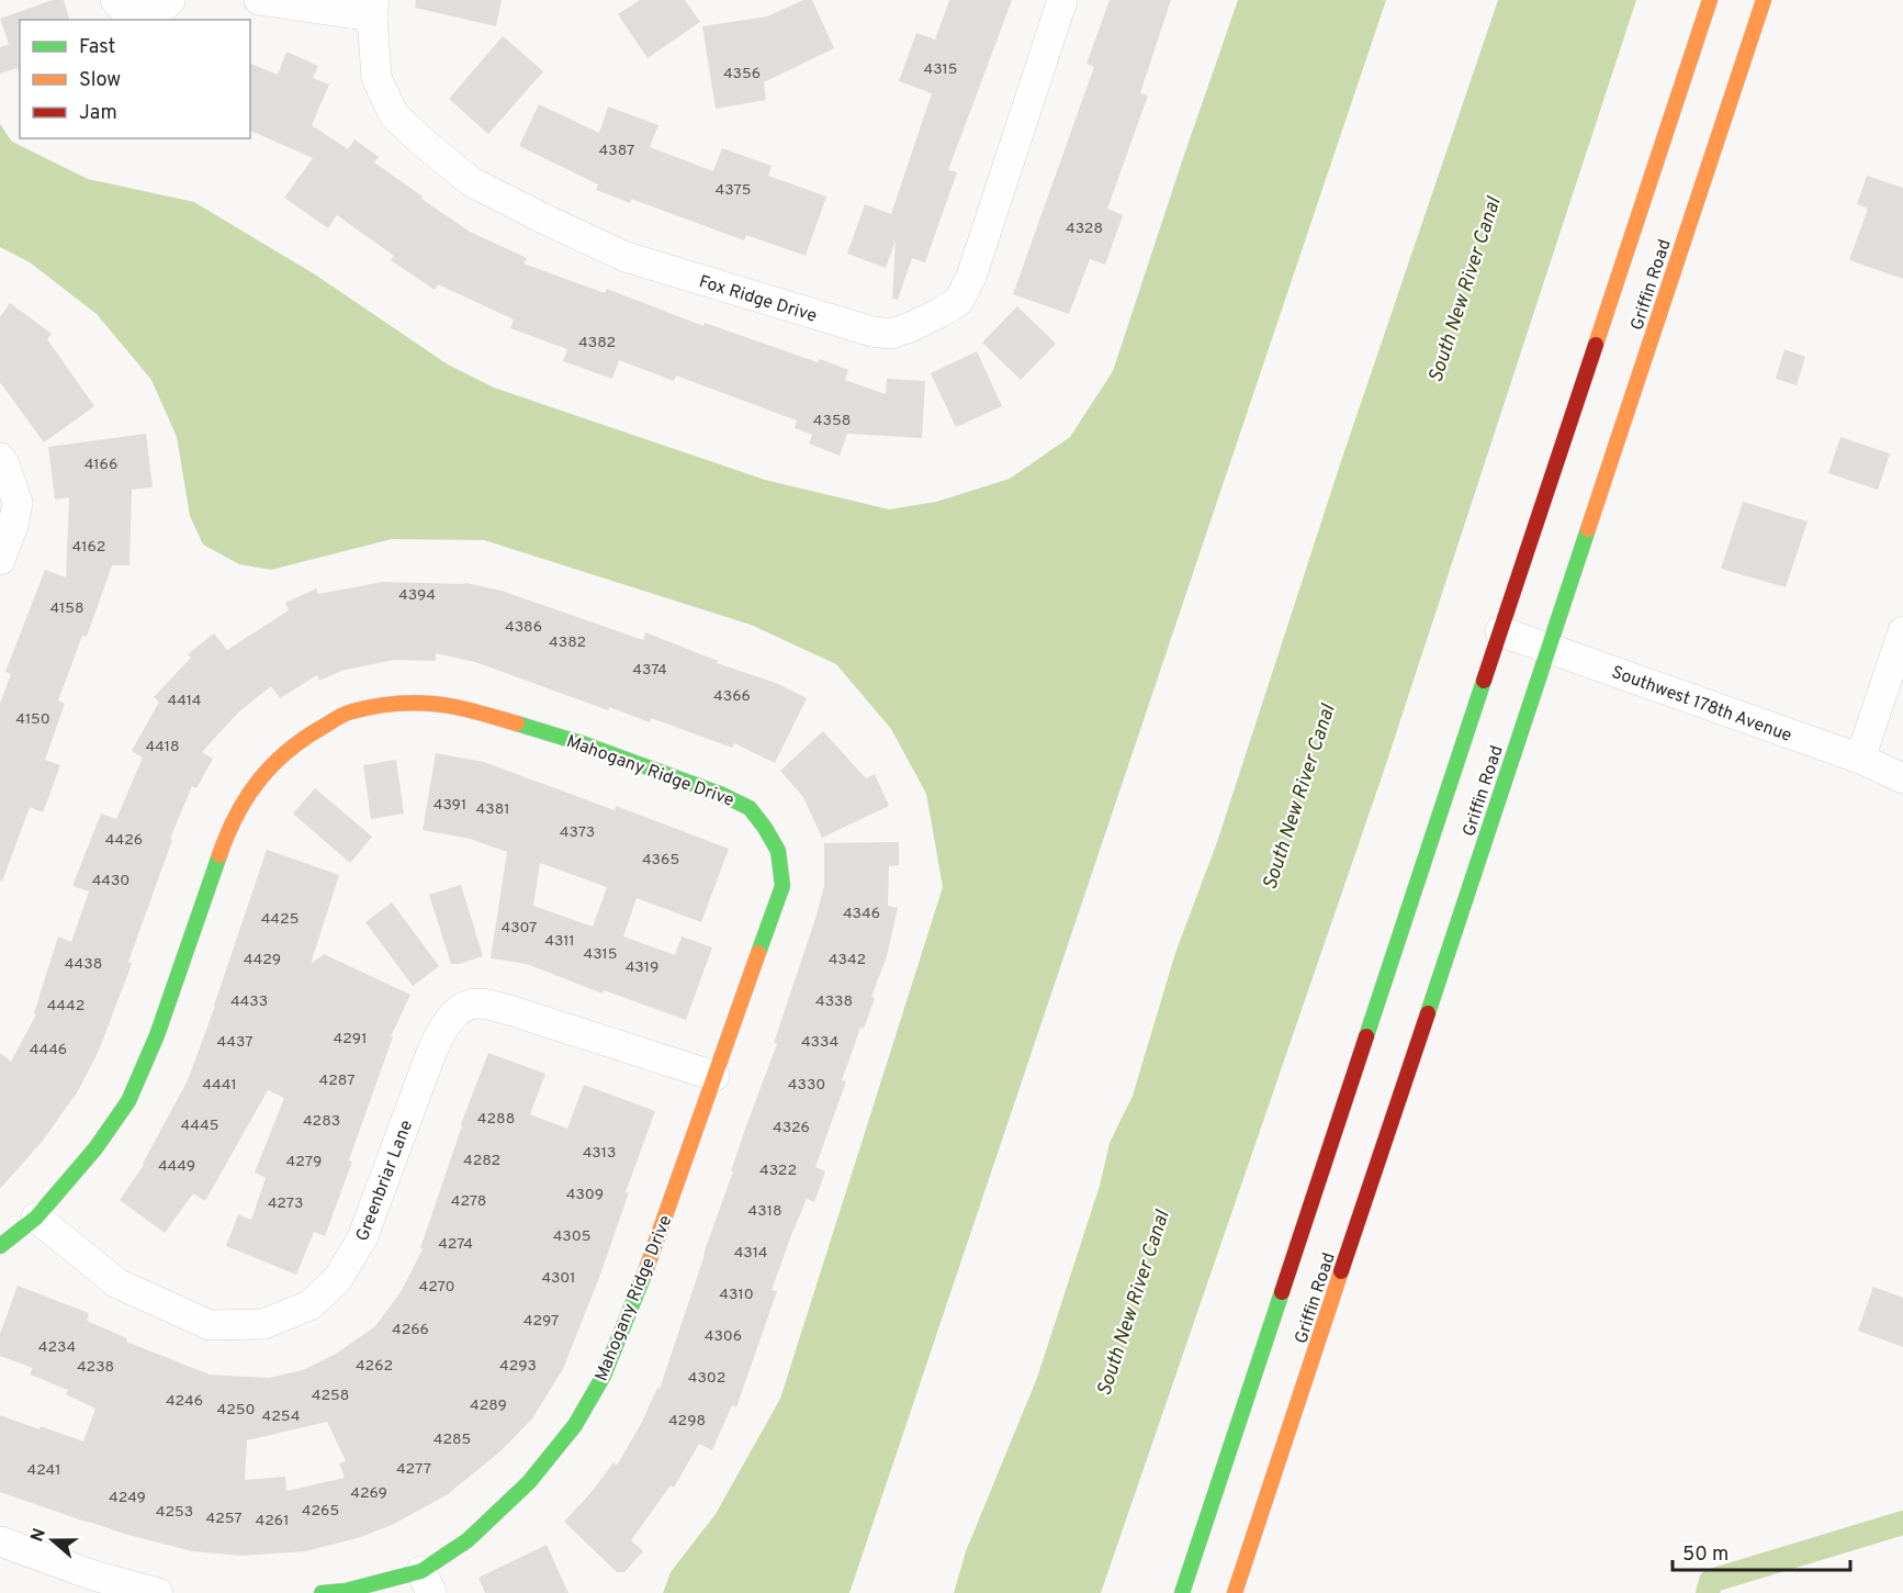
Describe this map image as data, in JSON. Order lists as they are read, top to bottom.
{
  "streets": {
    "main road": ["Griffin Road", "Mahogany Ridge Drive"],
    "street": ["Fox Ridge Drive", "Southwest 178th Avenue", "Greenbriar Lane"]
  },
  "crossings": [
    ["Griffin Road", "Southwest 178th Avenue"],
    ["Mahogany Ridge Drive", "Greenbriar Lane"]
  ],
  "water": ["South New River Canal"],
  "house_numbers": [
    "4315",
    "4356",
    "4387",
    "4375",
    "4328",
    "4382",
    "4358",
    "4166",
    "4162",
    "4394",
    "4158",
    "4386",
    "4382",
    "4374",
    "4366",
    "4414",
    "4150",
    "4418",
    "4391",
    "4381",
    "4373",
    "4426",
    "4365",
    "4430",
    "4346",
    "4425",
    "4307",
    "4311",
    "4315",
    "4429",
    "4342",
    "4438",
    "4319",
    "4433",
    "4338",
    "4442",
    "4291",
    "4437",
    "4334",
    "4446",
    "4287",
    "4441",
    "4330",
    "4288",
    "4283",
    "4445",
    "4326",
    "4313",
    "4282",
    "4279",
    "4449",
    "4322",
    "4309",
    "4278",
    "4273",
    "4318",
    "4305",
    "4274",
    "4314",
    "4301",
    "4270",
    "4310",
    "4297",
    "4266",
    "4306",
    "4234",
    "4262",
    "4293",
    "4238",
    "4302",
    "4258",
    "4246",
    "4289",
    "4250",
    "4254",
    "4298",
    "4285",
    "4277",
    "4241",
    "4269",
    "4249",
    "4265",
    "4253",
    "4257",
    "4261"
  ],
  "legend": ["Fast", "Slow", "Jam"],
  "scale_bar": "50 m",
  "north": "left"
}
